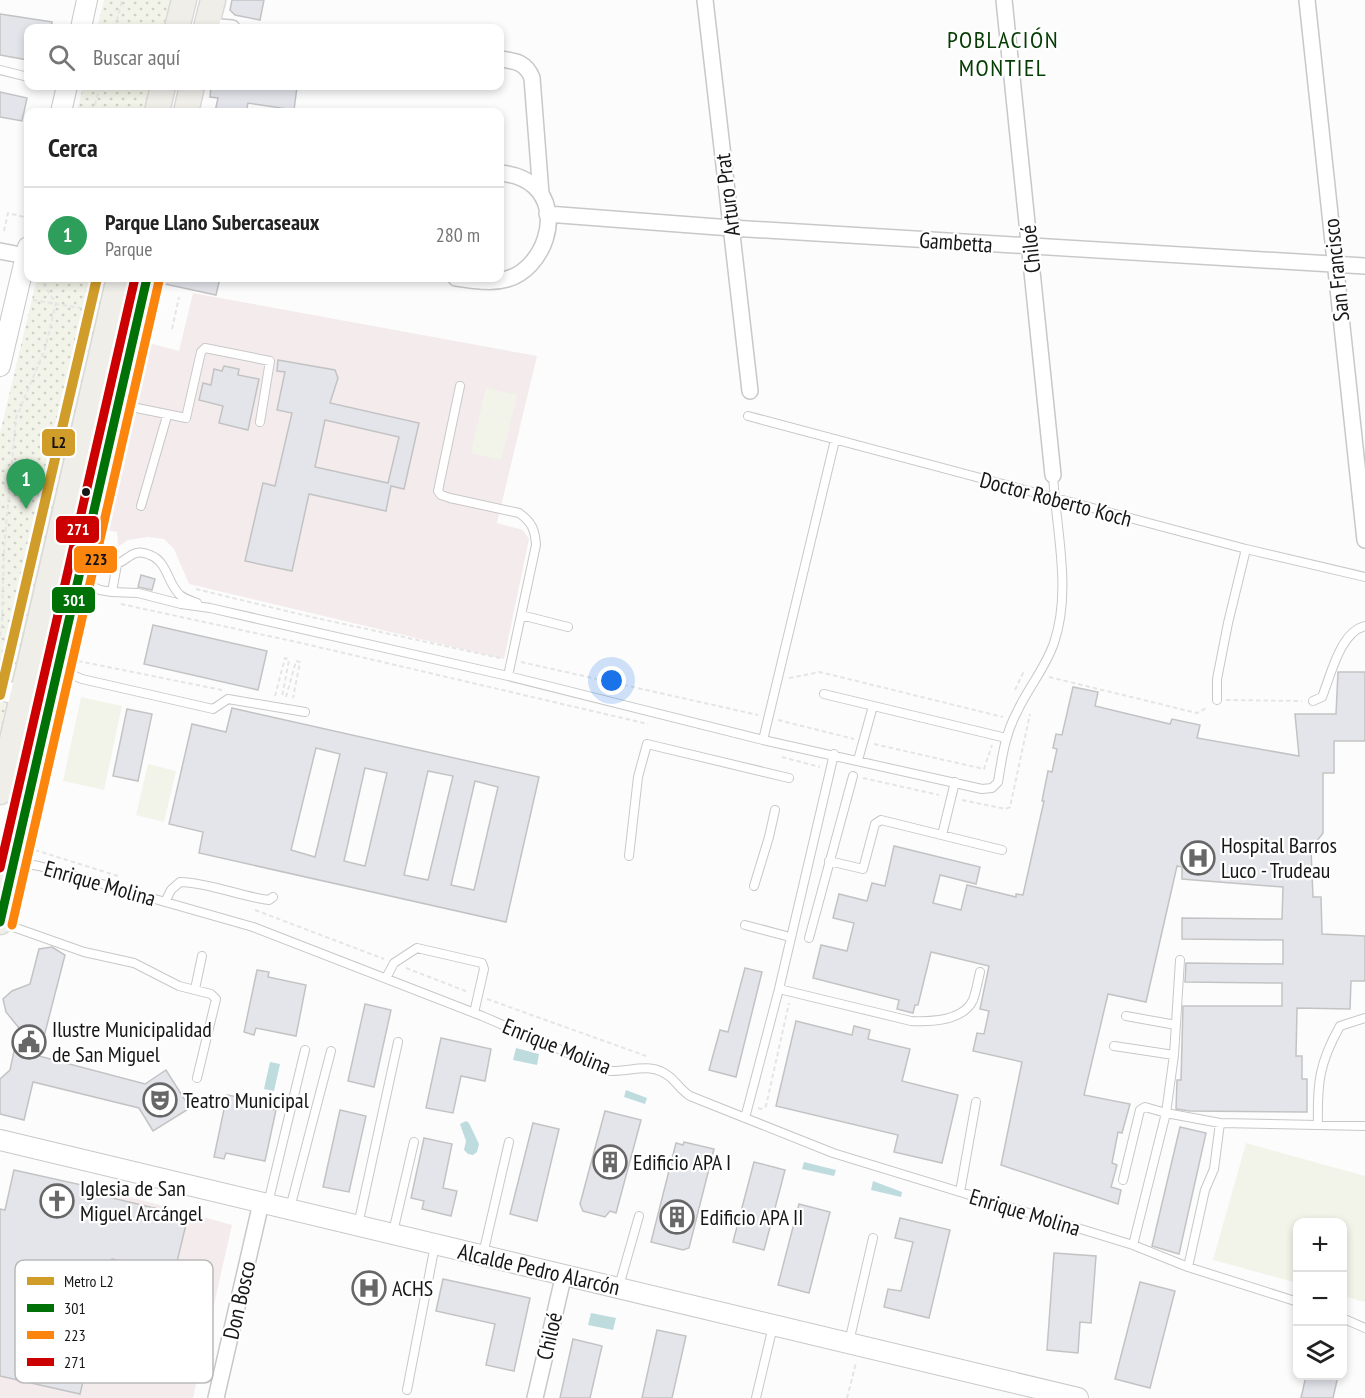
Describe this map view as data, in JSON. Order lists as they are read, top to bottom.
{
  "streets": {
    "street": [
      "Arturo Prat",
      "Gambetta",
      "Chiloé",
      "San Francisco",
      "Alcalde Pedro Alarcón",
      "Don Bosco"
    ],
    "lane": ["Doctor Roberto Koch", "Enrique Molina"]
  },
  "crossings": [
    ["Arturo Prat", "Gambetta"],
    ["Gambetta", "Chiloé"],
    ["Gambetta", "San Francisco"],
    ["Chiloé", "Doctor Roberto Koch"],
    ["Chiloé", "Alcalde Pedro Alarcón"],
    ["Alcalde Pedro Alarcón", "Don Bosco"]
  ],
  "districts": ["POBLACIÓN MONTIEL"],
  "places": {
    "hospital": ["Hospital Barros Luco - Trudeau", "ACHS"],
    "public building": ["Ilustre Municipalidad de San Miguel"],
    "theatre": ["Teatro Municipal"],
    "building": ["Edificio APA I", "Edificio APA II"],
    "church": ["Iglesia de San Miguel Arcángel"]
  },
  "lines": [
    "metro line L2",
    "transit line 301",
    "transit line 223",
    "transit line 271"
  ],
  "legend": [
    "Metro L2",
    "301",
    "223",
    "271"
  ],
  "page": {
    "search": "Buscar aquí",
    "heading": "Cerca",
    "list": [
      {
        "mark": "1",
        "name": "Parque Llano Subercaseaux",
        "note": "Parque",
        "value": "280 m"
      }
    ],
    "pins": "1",
    "map_buttons": ["+", "−"]
  }
}
